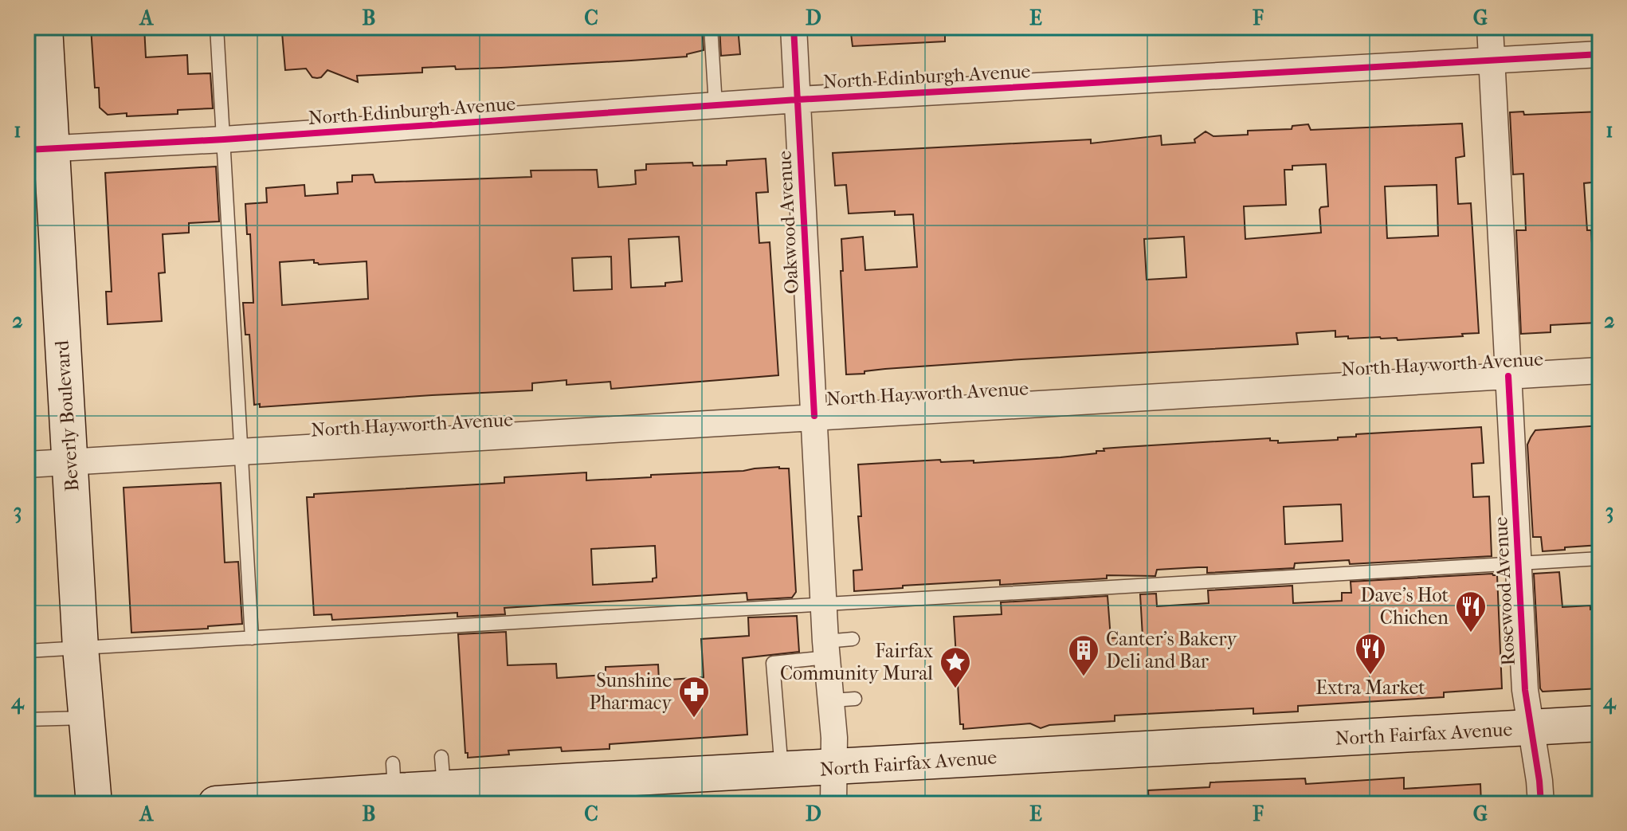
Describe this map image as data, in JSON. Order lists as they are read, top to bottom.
{
  "streets": {
    "main road": ["Beverly Boulevard", "North Fairfax Avenue"],
    "street": [
      "North Edinburgh Avenue",
      "Oakwood Avenue",
      "North Hayworth Avenue",
      "Rosewood Avenue"
    ]
  },
  "crossings": [
    ["North Edinburgh Avenue", "Oakwood Avenue"],
    ["North Edinburgh Avenue", "Beverly Boulevard"],
    ["North Edinburgh Avenue", "Rosewood Avenue"],
    ["Oakwood Avenue", "North Hayworth Avenue"],
    ["Oakwood Avenue", "North Fairfax Avenue"],
    ["North Hayworth Avenue", "Beverly Boulevard"],
    ["North Hayworth Avenue", "Rosewood Avenue"],
    ["Rosewood Avenue", "North Fairfax Avenue"]
  ],
  "places": {
    "restaurant": ["Dave's Hot Chichen", "Extra Market"],
    "building": ["Canter's Bakery Deli and Bar"],
    "place": ["Fairfax Community Mural"],
    "pharmacy": ["Sunshine Pharmacy"]
  },
  "grid": {
    "columns": [
      "A",
      "B",
      "C",
      "D",
      "E",
      "F",
      "G"
    ],
    "rows": [
      "1",
      "2",
      "3",
      "4"
    ]
  }
}
